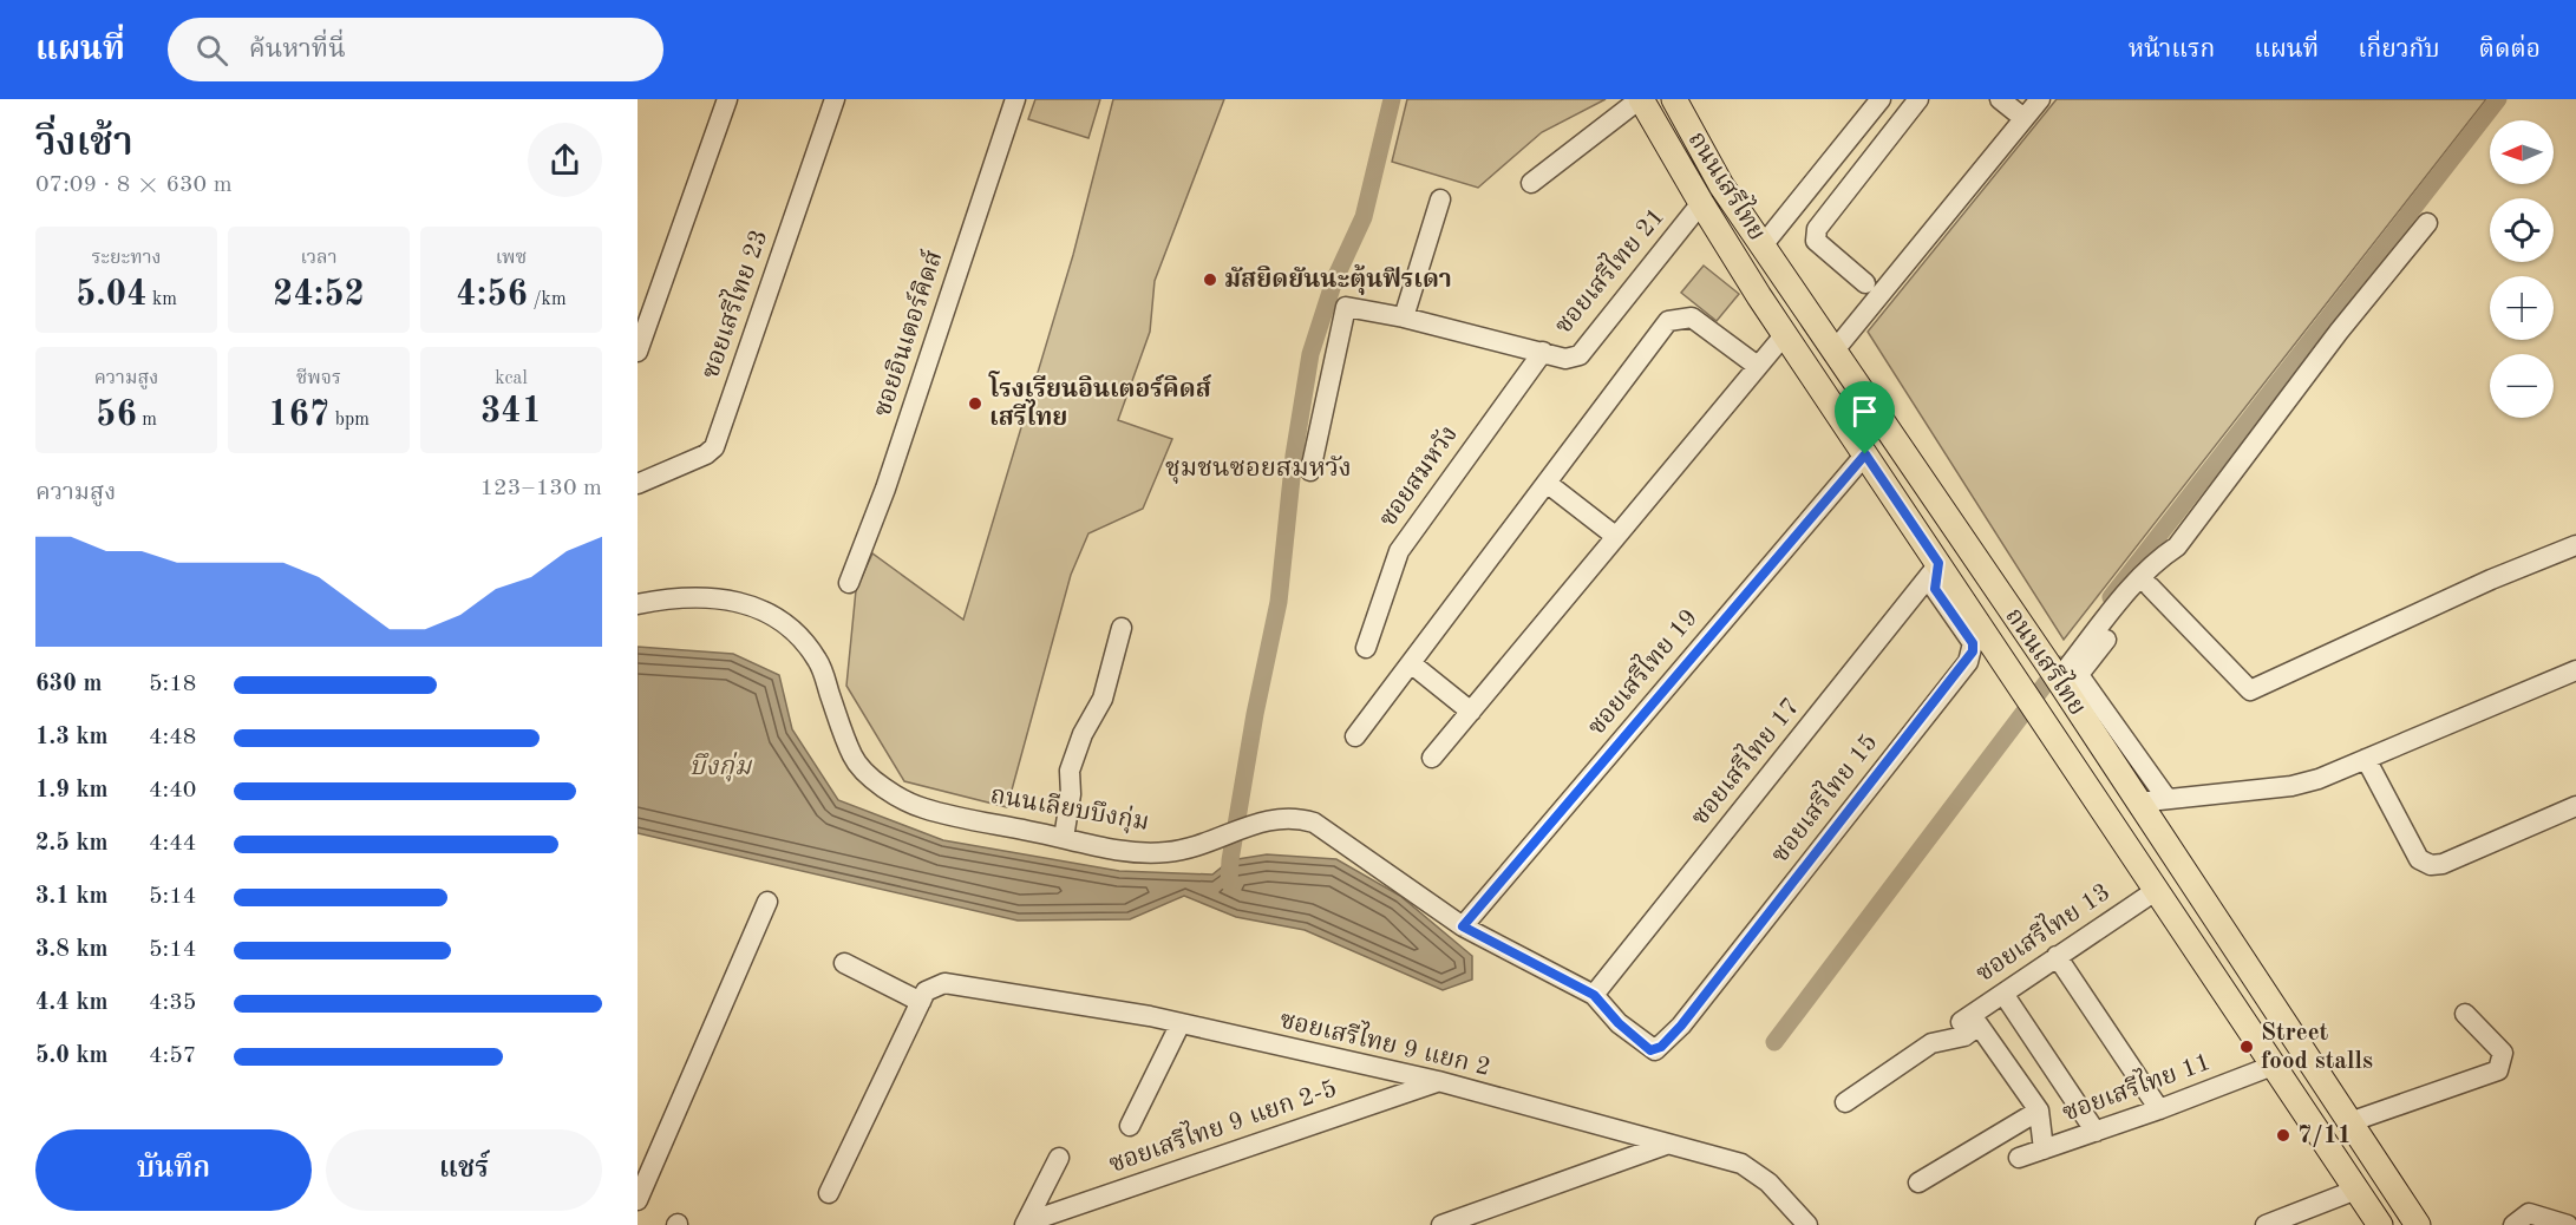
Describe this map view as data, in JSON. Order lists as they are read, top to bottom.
{
  "streets": {
    "main road": ["ถนนเสรีไทย"],
    "street": [
      "ซอยเสรีไทย 21",
      "ซอยเสรีไทย 23",
      "ซอยอินเตอร์คิดส์",
      "ซอยสมหวัง",
      "ซอยเสรีไทย 19",
      "ซอยเสรีไทย 17",
      "ซอยเสรีไทย 15",
      "ถนนเลียบบึงกุ่ม",
      "ซอยเสรีไทย 13",
      "ซอยเสรีไทย 9 แยก 2",
      "ซอยเสรีไทย 11",
      "ซอยเสรีไทย 9 แยก 2-5"
    ]
  },
  "crossings": [
    ["ถนนเสรีไทย", "ซอยเสรีไทย 21"],
    ["ถนนเสรีไทย", "ซอยเสรีไทย 19"],
    ["ถนนเสรีไทย", "ซอยเสรีไทย 17"],
    ["ถนนเสรีไทย", "ซอยเสรีไทย 15"],
    ["ถนนเสรีไทย", "ซอยเสรีไทย 13"],
    ["ถนนเสรีไทย", "ซอยเสรีไทย 11"],
    ["ซอยเสรีไทย 21", "ซอยสมหวัง"],
    ["ซอยเสรีไทย 19", "ถนนเลียบบึงกุ่ม"],
    ["ซอยเสรีไทย 17", "ซอยเสรีไทย 15"],
    ["ซอยเสรีไทย 17", "ถนนเลียบบึงกุ่ม"],
    ["ซอยเสรีไทย 15", "ถนนเลียบบึงกุ่ม"],
    ["ซอยเสรีไทย 9 แยก 2", "ซอยเสรีไทย 9 แยก 2-5"]
  ],
  "districts": ["ชุมชนซอยสมหวัง"],
  "water": ["บึงกุ่ม"],
  "places": [
    "มัสยิดยันนะตุ้นฟิรเดา",
    "โรงเรียนอินเตอร์คิดส์ เสรีไทย",
    "Street food stalls",
    "7/11"
  ],
  "north": "left",
  "page": {
    "header": "แผนที่",
    "search": "ค้นหาที่นี่",
    "nav": [
      "หน้าแรก",
      "แผนที่",
      "เกี่ยวกับ",
      "ติดต่อ"
    ],
    "heading": ["วิ่งเช้า", "07:09 · 8 × 630 m"],
    "map_buttons": ["+", "−"],
    "stats": [
      ["ระยะทาง", "5.04 km"],
      ["เวลา", "24:52"],
      ["เพซ", "4:56 /km"],
      ["ความสูง", "56 m"],
      ["ชีพจร", "167 bpm"],
      ["kcal", "341"]
    ],
    "chart": ["ความสูง", "123–130 m"],
    "list": [
      {
        "name": "630 m",
        "note": "5:18"
      },
      {
        "name": "1.3 km",
        "note": "4:48"
      },
      {
        "name": "1.9 km",
        "note": "4:40"
      },
      {
        "name": "2.5 km",
        "note": "4:44"
      },
      {
        "name": "3.1 km",
        "note": "5:14"
      },
      {
        "name": "3.8 km",
        "note": "5:14"
      },
      {
        "name": "4.4 km",
        "note": "4:35"
      },
      {
        "name": "5.0 km",
        "note": "4:57"
      }
    ],
    "buttons": ["บันทึก", "แชร์"]
  }
}
